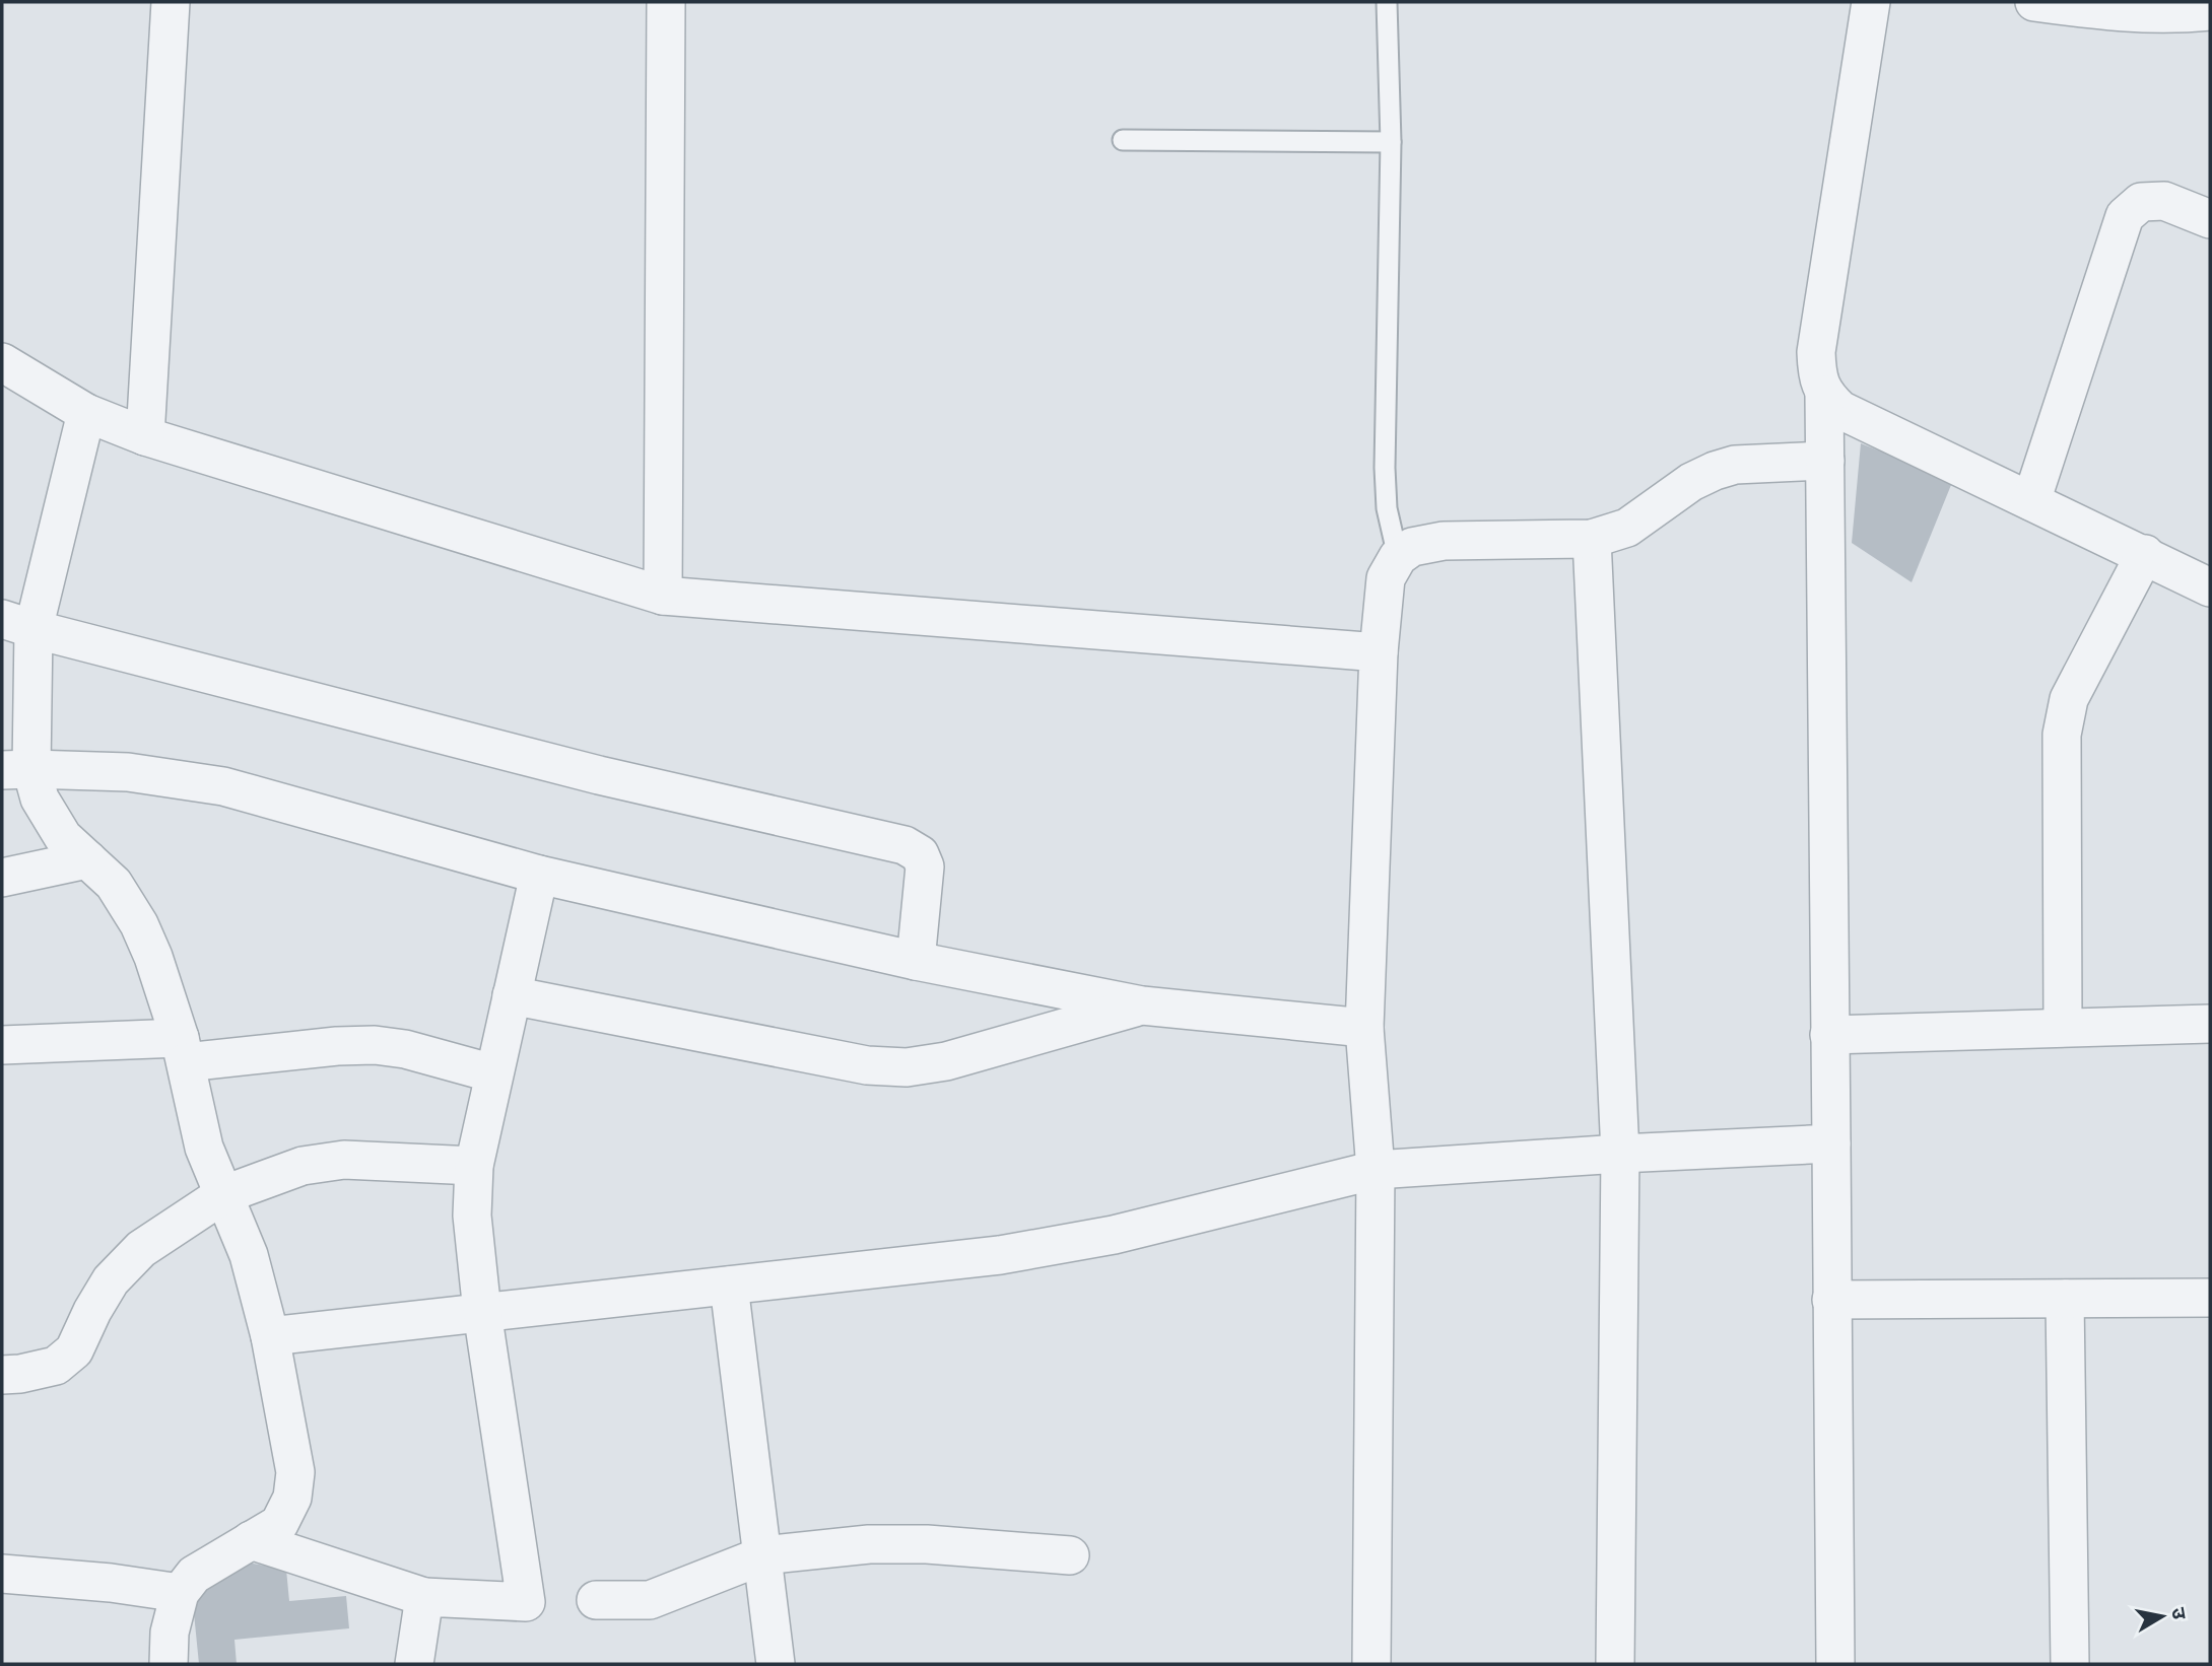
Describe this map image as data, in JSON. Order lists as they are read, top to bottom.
{
  "north": "right"
}
